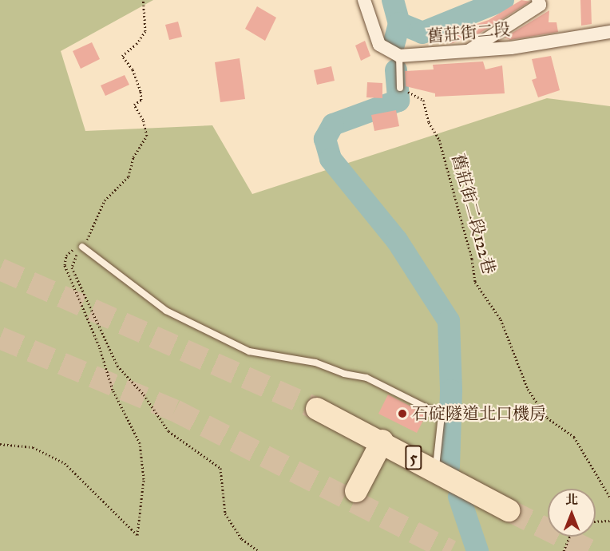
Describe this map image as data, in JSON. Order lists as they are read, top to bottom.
{
  "streets": {
    "highway": ["5"],
    "street": ["舊莊街二段"],
    "path": ["舊莊街二段122巷"]
  },
  "places": ["石碇隧道北口機房"],
  "north": "top"
}
